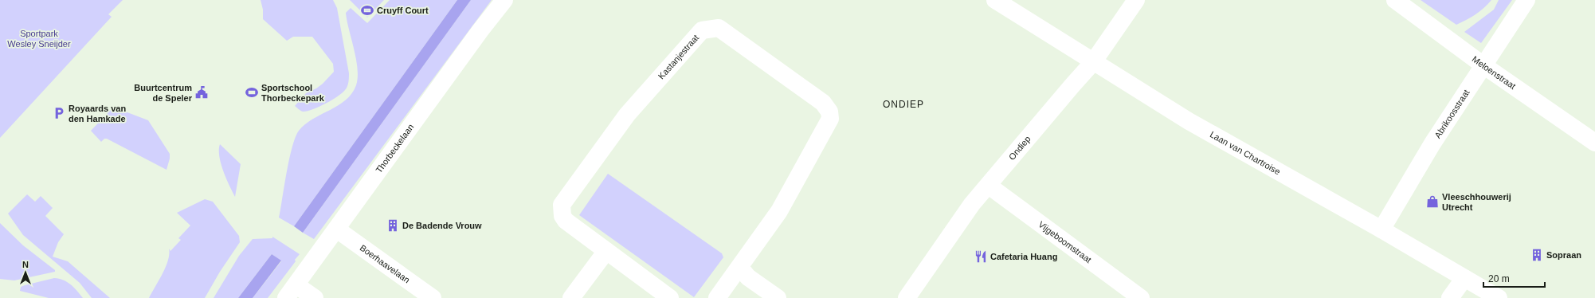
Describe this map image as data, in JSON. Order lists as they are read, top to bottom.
{
  "streets": {
    "street": [
      "Kastanjestraat",
      "Meloenstraat",
      "Abrikoosstraat",
      "Ondiep",
      "Thorbeckelaan",
      "Laan van Chartroise",
      "Vijgeboomstraat",
      "Boerhaavelaan"
    ]
  },
  "crossings": [
    ["Meloenstraat", "Abrikoosstraat"],
    ["Abrikoosstraat", "Laan van Chartroise"],
    ["Ondiep", "Laan van Chartroise"],
    ["Ondiep", "Vijgeboomstraat"],
    ["Thorbeckelaan", "Boerhaavelaan"]
  ],
  "districts": ["ONDIEP"],
  "parks": ["Sportpark Wesley Sneijder"],
  "places": {
    "sports": ["Cruyff Court", "Sportschool Thorbeckepark"],
    "public building": ["Buurtcentrum de Speler"],
    "parking": ["Royaards van den Hamkade"],
    "shop": ["Vleeschhouwerij Utrecht"],
    "building": ["De Badende Vrouw", "Sopraan"],
    "restaurant": ["Cafetaria Huang"]
  },
  "scale_bar": "20 m",
  "north": "top"
}
